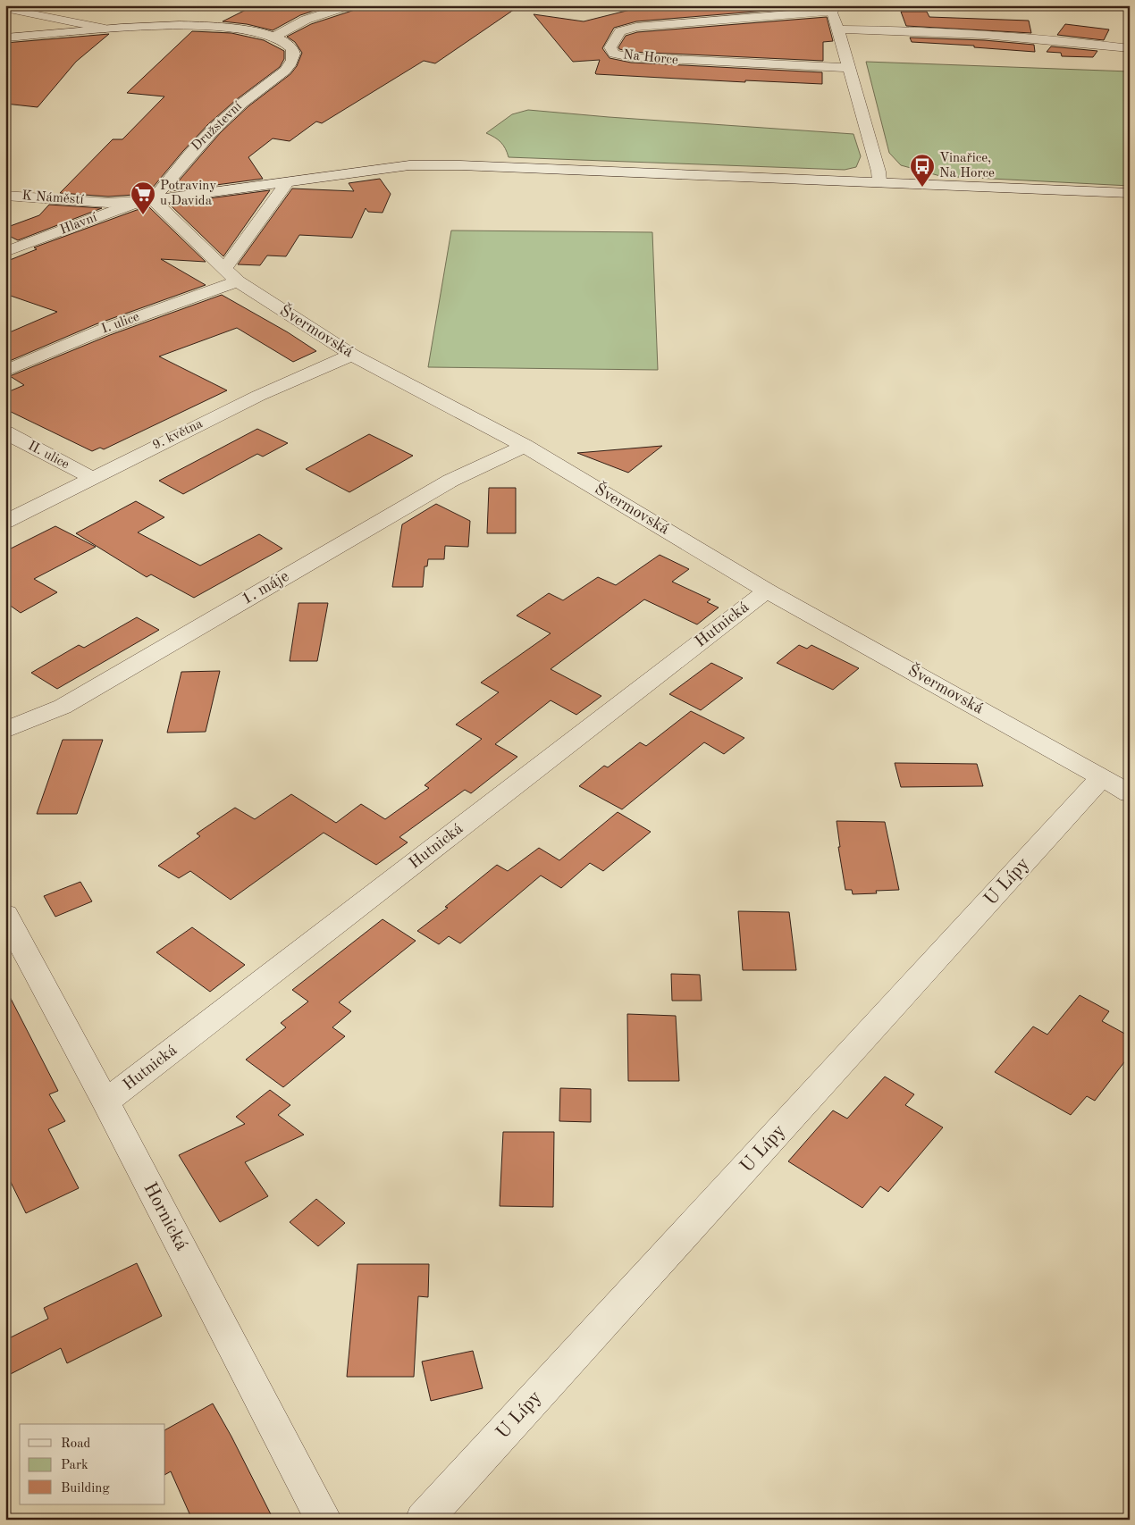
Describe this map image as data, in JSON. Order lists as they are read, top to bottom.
{
  "streets": {
    "street": [
      "Na Horce",
      "Družstevní",
      "K Náměstí",
      "Hlavní",
      "I. ulice",
      "Švermovská",
      "9. května",
      "II. ulice",
      "1. máje",
      "Hutnická",
      "U Lípy",
      "Hornická"
    ]
  },
  "crossings": [
    ["Družstevní", "K Náměstí"],
    ["Družstevní", "Hlavní"],
    ["Družstevní", "Švermovská"],
    ["K Náměstí", "Hlavní"],
    ["K Náměstí", "Švermovská"],
    ["Hlavní", "Švermovská"],
    ["I. ulice", "Švermovská"],
    ["Švermovská", "9. května"],
    ["Švermovská", "1. máje"],
    ["Švermovská", "Hutnická"],
    ["Švermovská", "U Lípy"],
    ["9. května", "II. ulice"],
    ["Hutnická", "Hornická"]
  ],
  "places": {
    "bus stop": ["Vinařice, Na Horce"],
    "supermarket": ["Potraviny u Davida"]
  },
  "legend": ["Road", "Park", "Building"]
}
